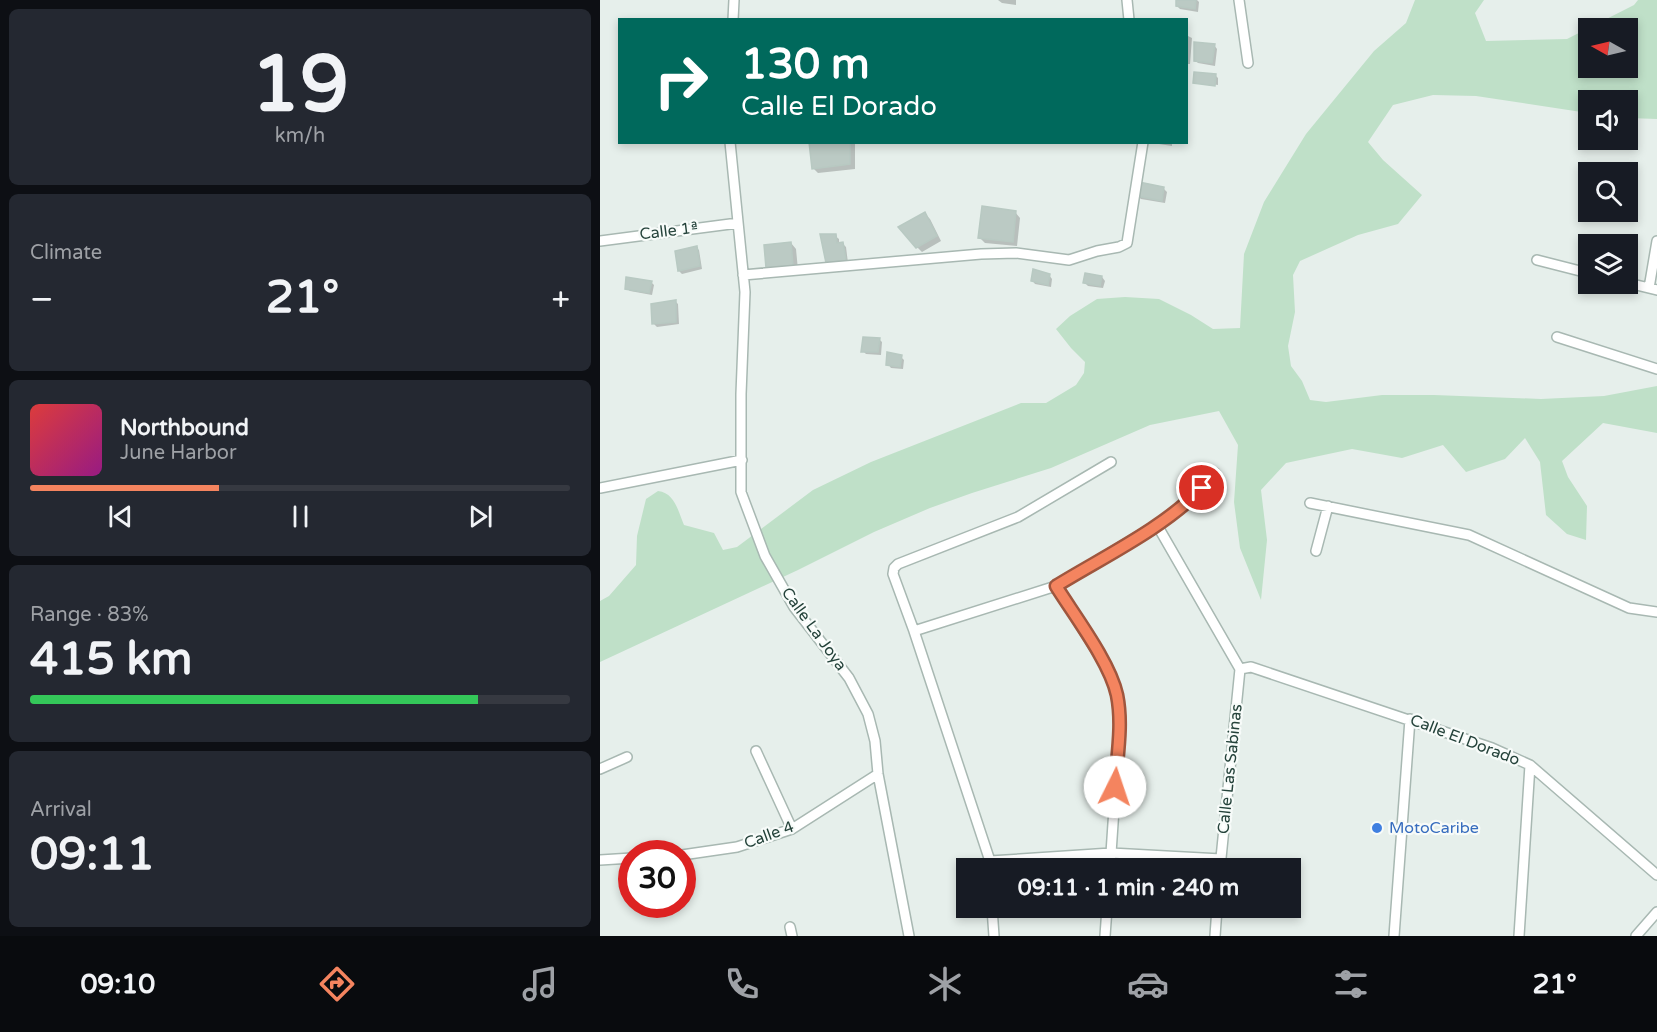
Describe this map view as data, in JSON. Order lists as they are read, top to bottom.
{
  "streets": {
    "street": [
      "Calle 1ª",
      "Calle La Joya",
      "Calle El Dorado",
      "Calle Las Sabinas",
      "Calle 4"
    ]
  },
  "crossings": [
    ["Calle 1ª", "Calle La Joya"],
    ["Calle La Joya", "Calle 4"],
    ["Calle El Dorado", "Calle Las Sabinas"]
  ],
  "places": ["MotoCaribe"],
  "north": "left",
  "page": {
    "tile": [
      ["19", "km/h"],
      "Climate",
      ["Range · 83%", "415 km"],
      ["Arrival", "09:11"]
    ],
    "turn": ["130 m", "Calle El Dorado"],
    "heat": ["−", "21°", "+"],
    "song": ["Northbound", "June Harbor"],
    "limit": "30",
    "trip": "09:11 · 1 min · 240 m",
    "tabs": ["09:10", "21°"]
  }
}
